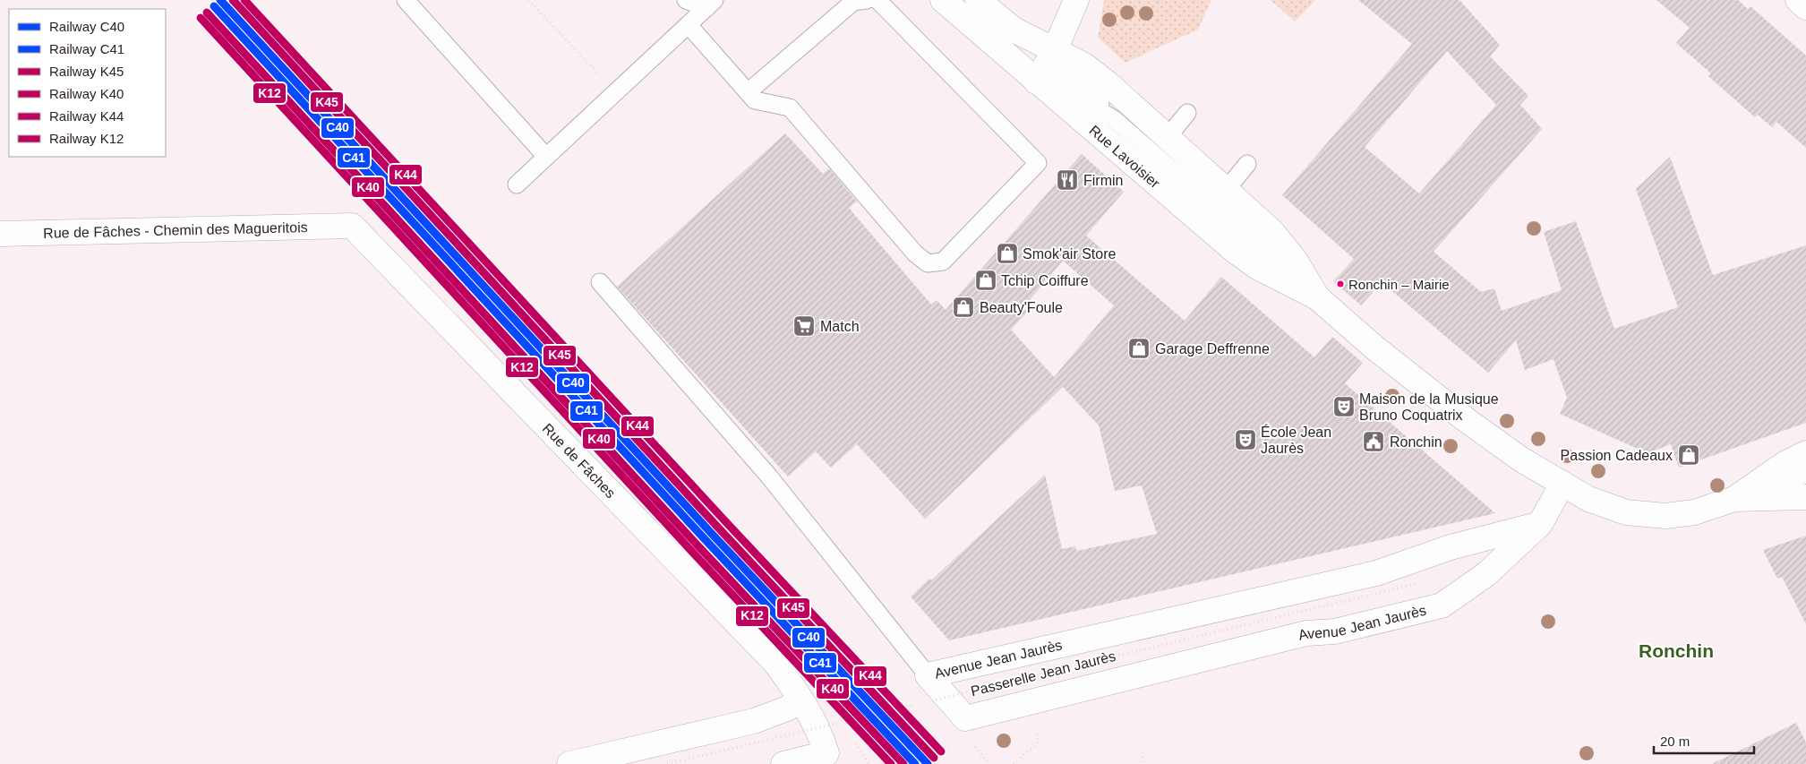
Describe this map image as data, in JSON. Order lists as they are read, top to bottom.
{
  "streets": {
    "street": [
      "Rue Lavoisier",
      "Rue de Fâches - Chemin des Magueritois",
      "Rue de Fâches",
      "Avenue Jean Jaurès"
    ],
    "path": ["Passerelle Jean Jaurès"]
  },
  "crossings": [
    ["Rue Lavoisier", "Avenue Jean Jaurès"],
    ["Rue de Fâches - Chemin des Magueritois", "Rue de Fâches"]
  ],
  "districts": ["Ronchin"],
  "places": {
    "restaurant": ["Firmin"],
    "shop": [
      "Smok'air Store",
      "Tchip Coiffure",
      "Beauty'Foule",
      "Garage Deffrenne",
      "Passion Cadeaux"
    ],
    "other": ["Ronchin – Mairie"],
    "supermarket": ["Match"],
    "theatre": ["Maison de la Musique Bruno Coquatrix", "École Jean Jaurès"],
    "public building": ["Ronchin"]
  },
  "lines": [
    "rail line C40",
    "rail line K45",
    "rail line K44",
    "rail line C41",
    "rail line K40",
    "rail line K12"
  ],
  "legend": [
    "Railway C40",
    "Railway C41",
    "Railway K45",
    "Railway K40",
    "Railway K44",
    "Railway K12"
  ],
  "scale_bar": "20 m"
}
